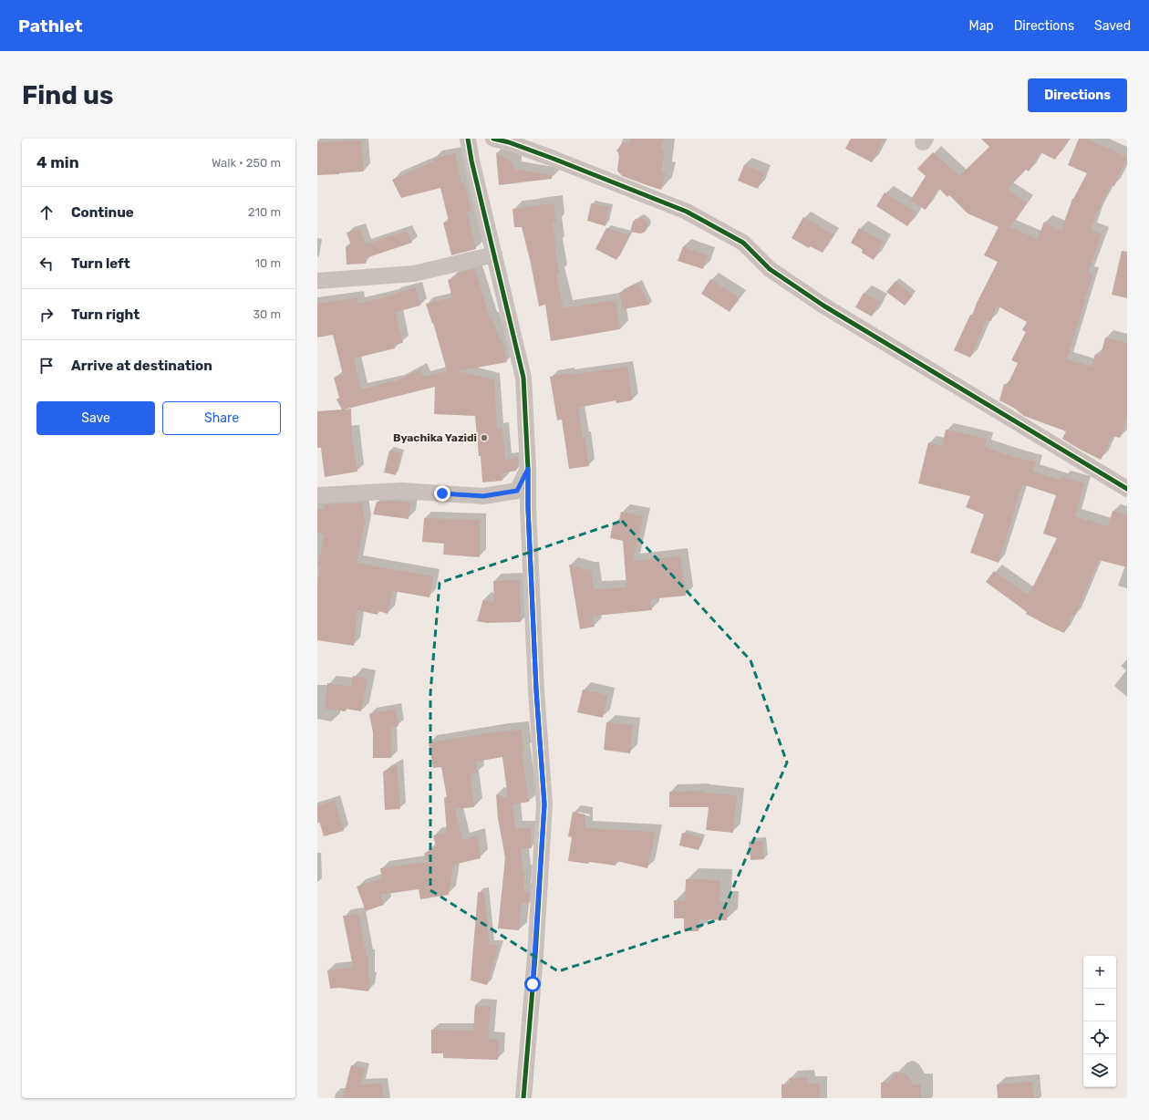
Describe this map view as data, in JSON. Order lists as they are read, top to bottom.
{
  "places": ["Byachika Yazidi"],
  "page": {
    "header": "Pathlet",
    "nav": ["Map", "Directions", "Saved"],
    "buttons": [
      "Directions",
      ["Save", "Share"]
    ],
    "title": "Find us",
    "heading": ["4 min", "Walk · 250 m"],
    "list": [
      ["Continue", "210 m"],
      ["Turn left", "10 m"],
      ["Turn right", "30 m"],
      "Arrive at destination"
    ],
    "map_buttons": ["+", "−"]
  }
}
